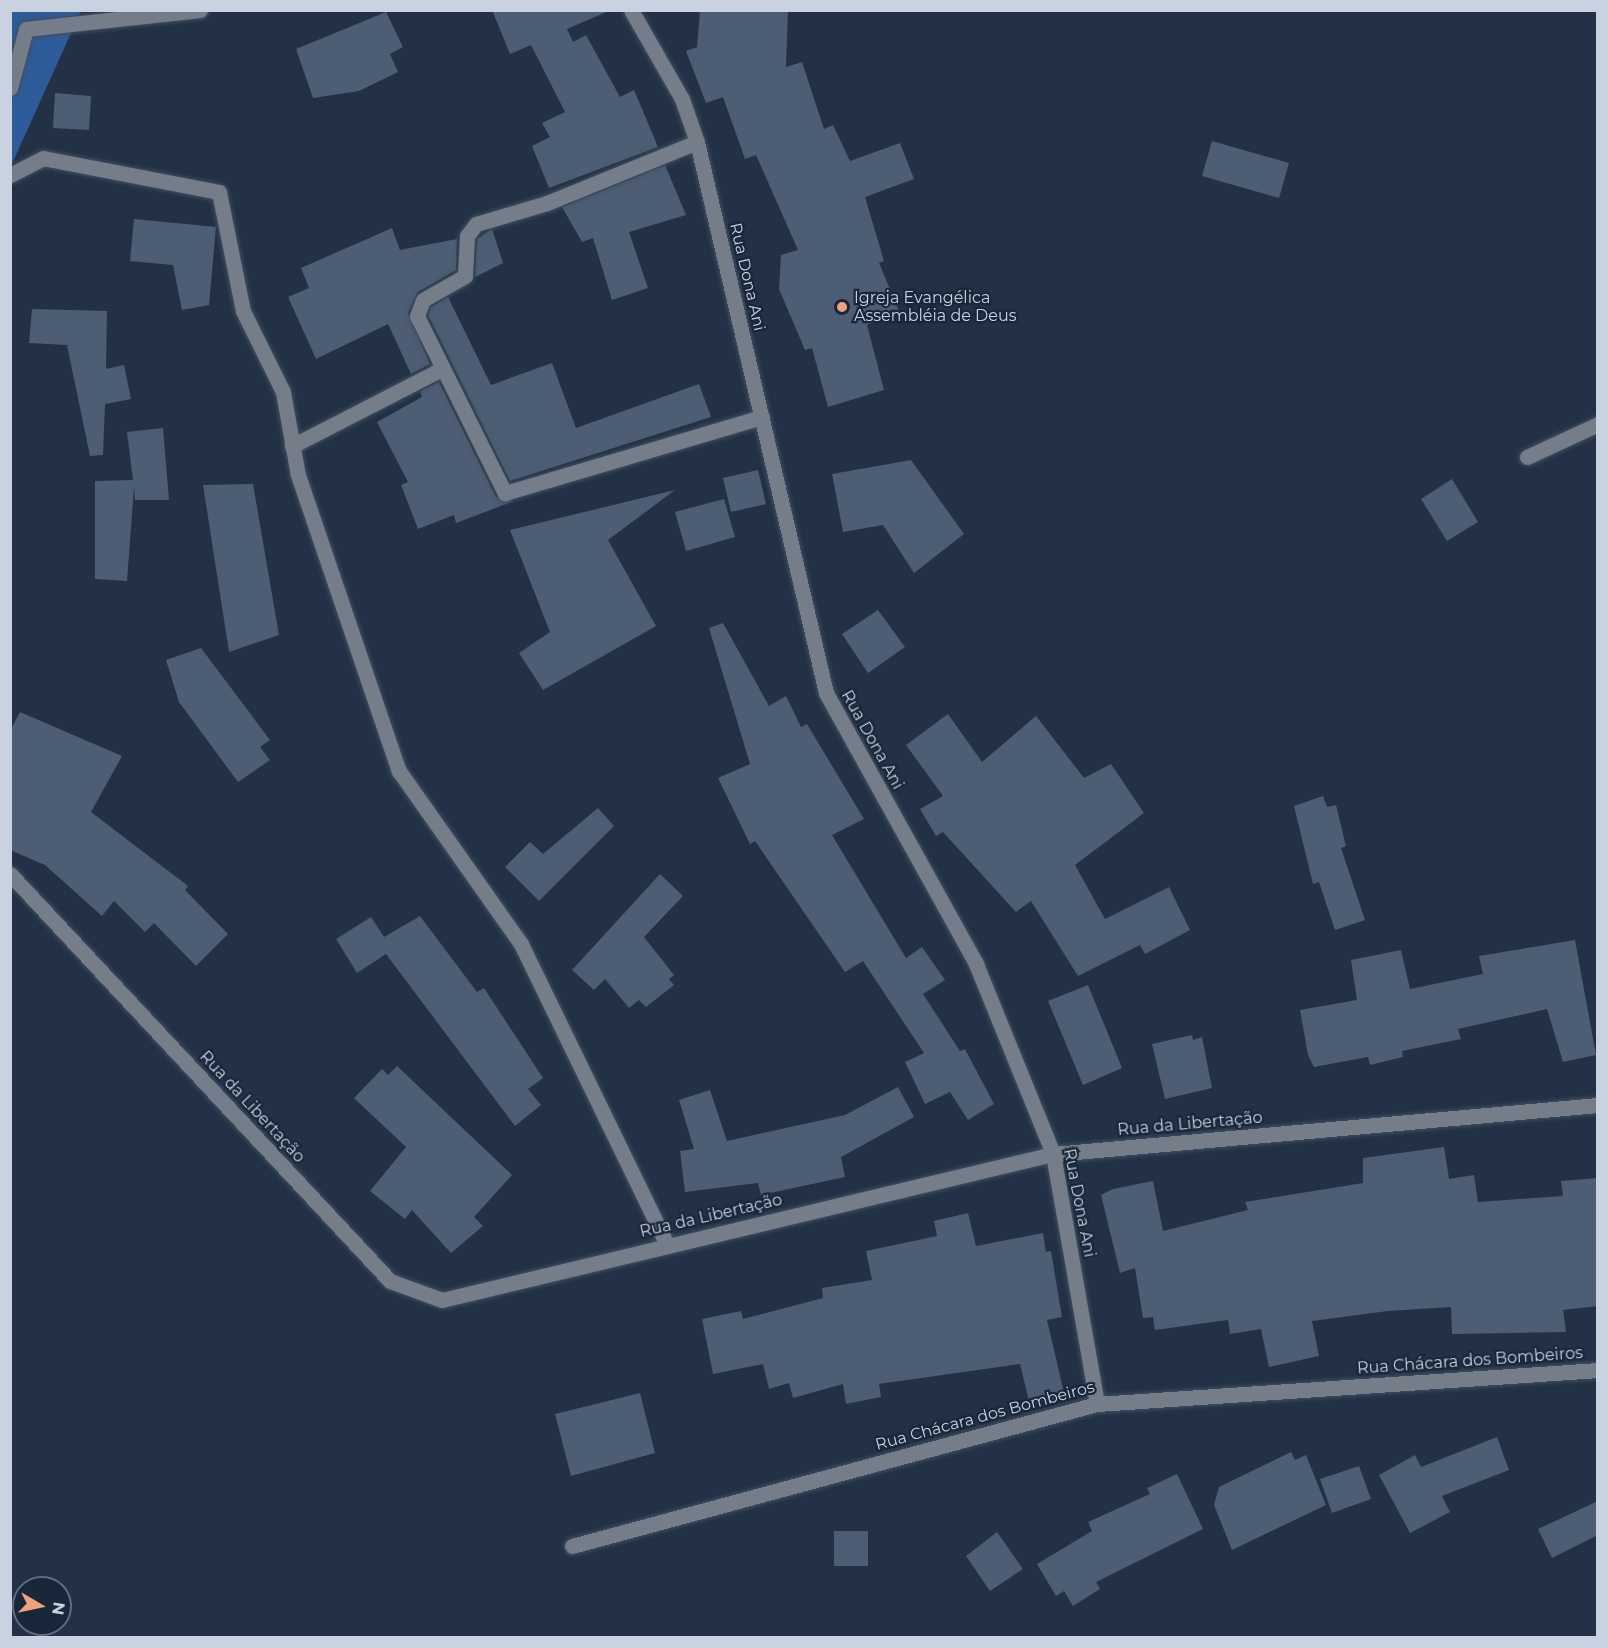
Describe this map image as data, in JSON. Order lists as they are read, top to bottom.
{
  "streets": {
    "street": ["Rua Dona Ani", "Rua da Libertação", "Rua Chácara dos Bombeiros"]
  },
  "crossings": [
    ["Rua Dona Ani", "Rua da Libertação"],
    ["Rua Dona Ani", "Rua Chácara dos Bombeiros"]
  ],
  "places": ["Igreja Evangélica Assembléia de Deus"],
  "north": "right"
}
